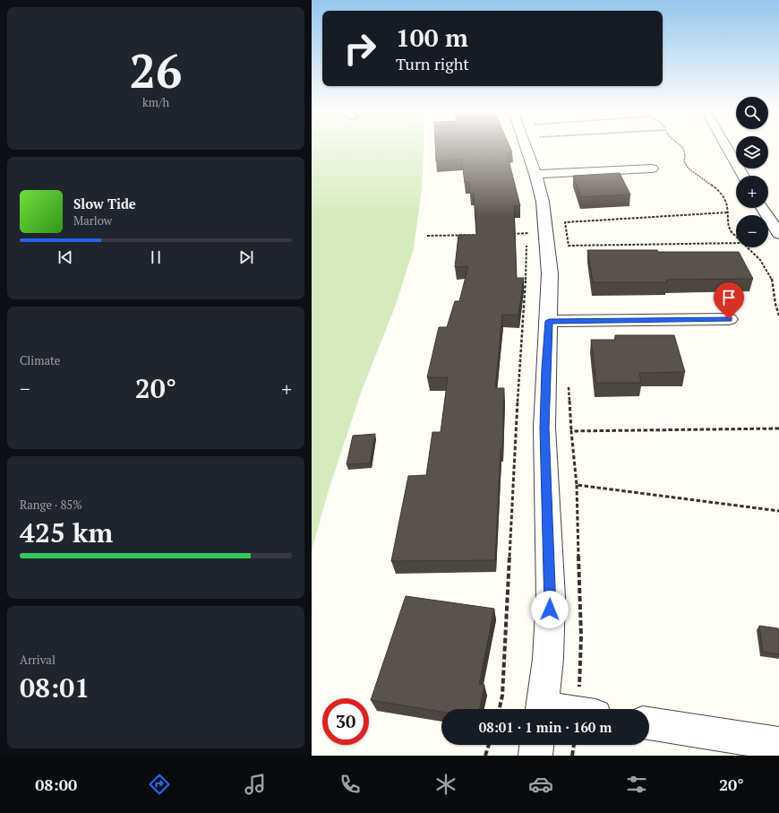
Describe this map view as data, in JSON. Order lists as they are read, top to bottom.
{
  "page": {
    "tile": [
      ["26", "km/h"],
      "Climate",
      ["Range · 85%", "425 km"],
      ["Arrival", "08:01"]
    ],
    "turn": ["100 m", "Turn right"],
    "map_buttons": ["+", "−"],
    "song": ["Slow Tide", "Marlow"],
    "heat": ["−", "20°", "+"],
    "limit": "30",
    "trip": "08:01 · 1 min · 160 m",
    "tabs": ["08:00", "20°"]
  }
}
